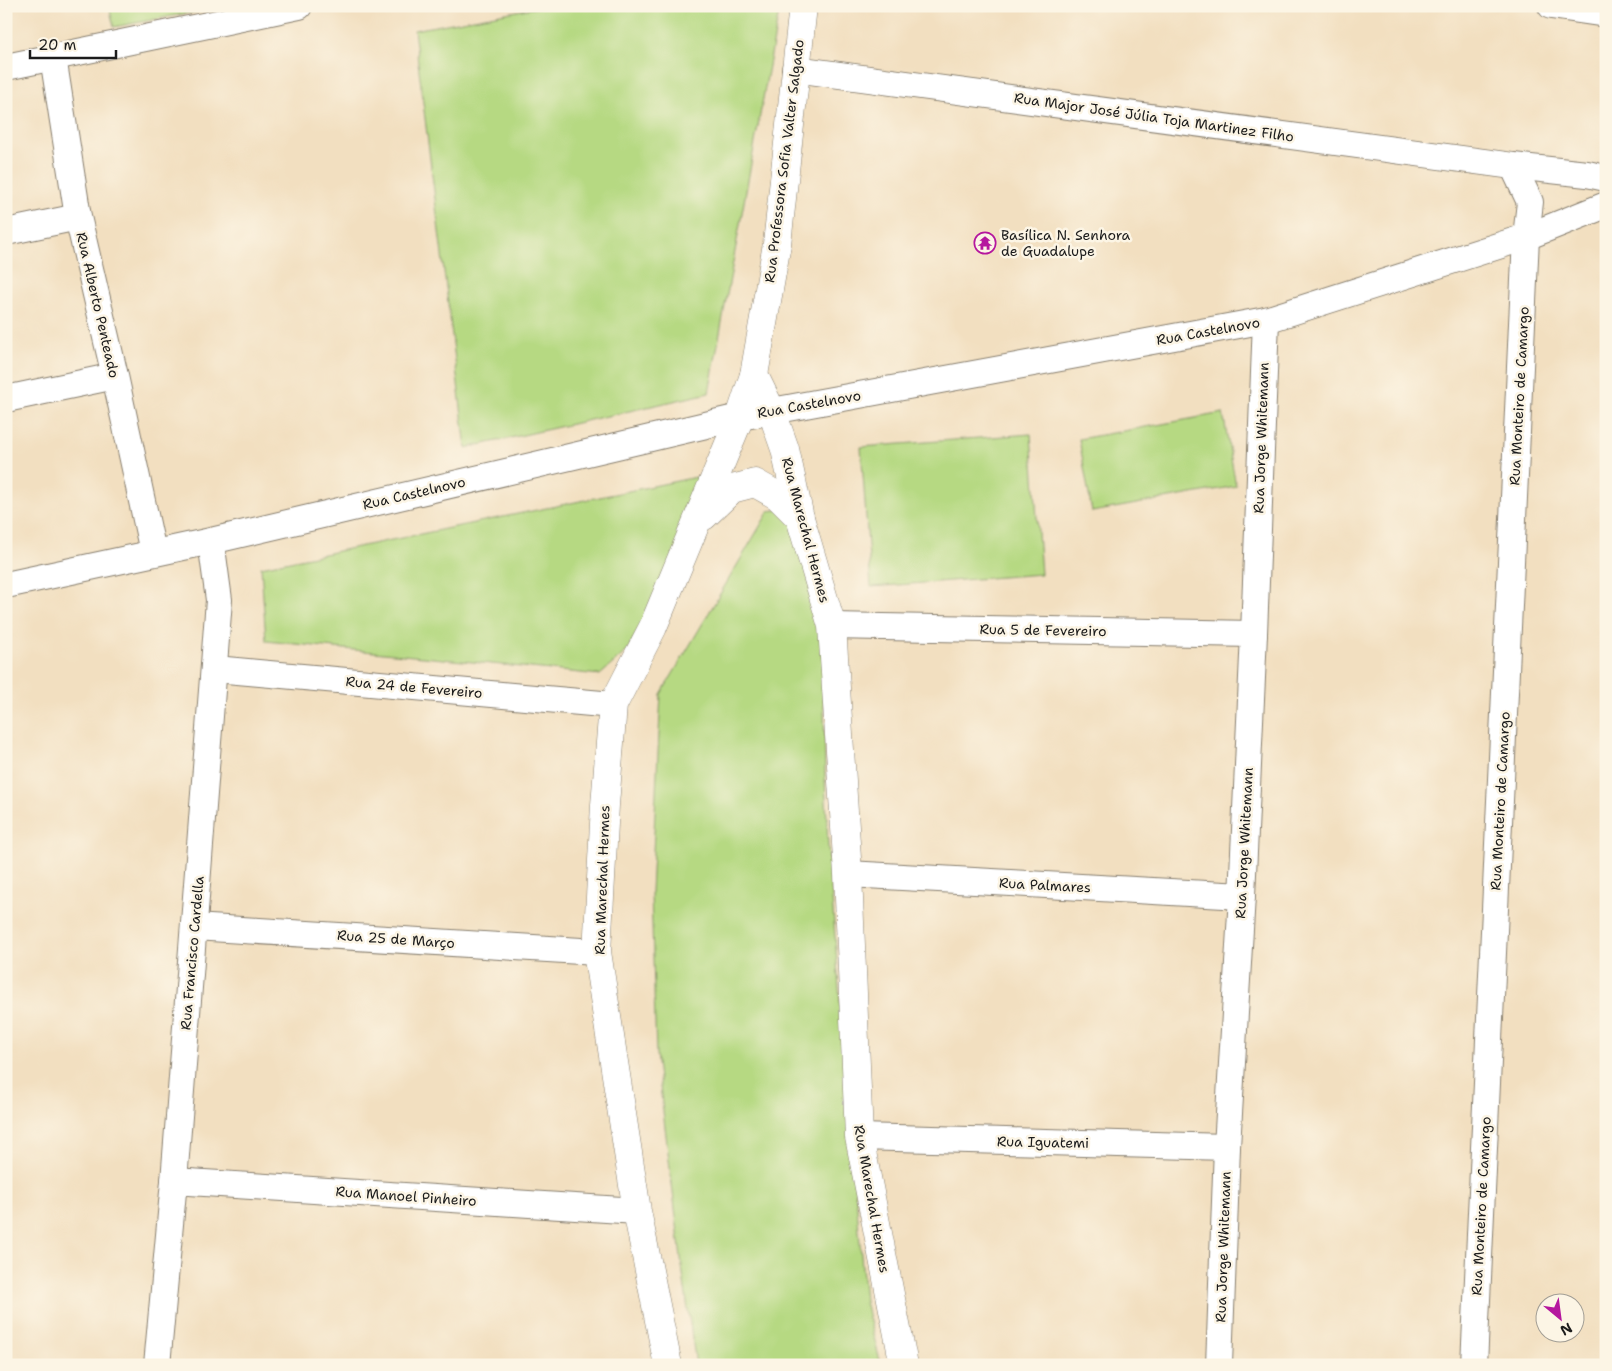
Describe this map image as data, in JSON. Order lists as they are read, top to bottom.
{
  "streets": {
    "street": [
      "Rua Major José Júlia Toja Martinez Filho",
      "Rua Professora Sofia Valter Salgado",
      "Rua Alberto Penteado",
      "Rua Castelnovo",
      "Rua Monteiro de Camargo",
      "Rua Jorge Whitemann",
      "Rua Marechal Hermes",
      "Rua 5 de Fevereiro",
      "Rua 24 de Fevereiro",
      "Rua Palmares",
      "Rua 25 de Março",
      "Rua Francisco Cardella",
      "Rua Iguatemi",
      "Rua Manoel Pinheiro"
    ]
  },
  "crossings": [
    ["Rua Major José Júlia Toja Martinez Filho", "Rua Professora Sofia Valter Salgado"],
    ["Rua Professora Sofia Valter Salgado", "Rua Castelnovo"],
    ["Rua Professora Sofia Valter Salgado", "Rua Marechal Hermes"],
    ["Rua Alberto Penteado", "Rua Castelnovo"],
    ["Rua Castelnovo", "Rua Monteiro de Camargo"],
    ["Rua Castelnovo", "Rua Jorge Whitemann"],
    ["Rua Castelnovo", "Rua Marechal Hermes"],
    ["Rua Castelnovo", "Rua Francisco Cardella"],
    ["Rua Jorge Whitemann", "Rua 5 de Fevereiro"],
    ["Rua Jorge Whitemann", "Rua Palmares"],
    ["Rua Jorge Whitemann", "Rua Iguatemi"],
    ["Rua Marechal Hermes", "Rua 5 de Fevereiro"],
    ["Rua Marechal Hermes", "Rua 24 de Fevereiro"],
    ["Rua Marechal Hermes", "Rua Palmares"],
    ["Rua Marechal Hermes", "Rua 25 de Março"],
    ["Rua Marechal Hermes", "Rua Iguatemi"],
    ["Rua Marechal Hermes", "Rua Manoel Pinheiro"],
    ["Rua 24 de Fevereiro", "Rua Francisco Cardella"],
    ["Rua 25 de Março", "Rua Francisco Cardella"],
    ["Rua Francisco Cardella", "Rua Manoel Pinheiro"]
  ],
  "places": {
    "temple": ["Basílica N. Senhora de Guadalupe"]
  },
  "scale_bar": "20 m",
  "north": "bottom right"
}
